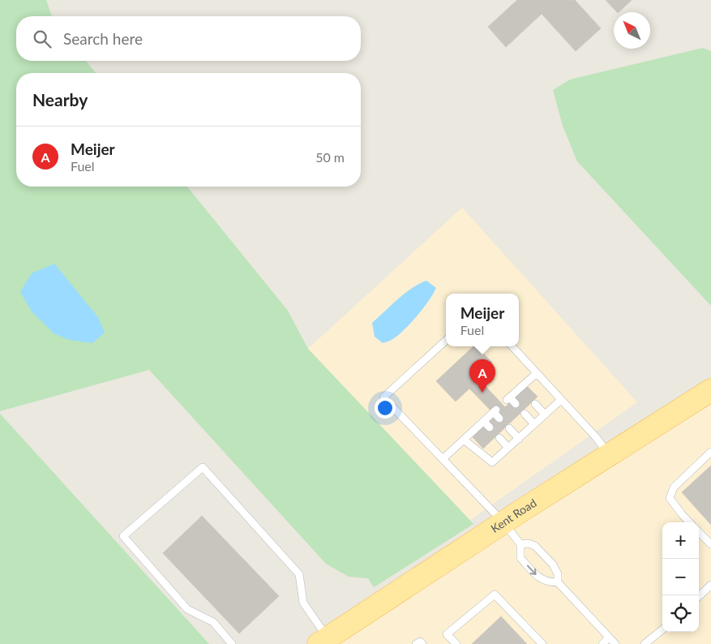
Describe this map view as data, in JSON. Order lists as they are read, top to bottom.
{
  "streets": {
    "main road": ["Kent Road"]
  },
  "north": "top left",
  "page": {
    "search": "Search here",
    "heading": "Nearby",
    "list": [
      {
        "mark": "A",
        "name": "Meijer",
        "note": "Fuel",
        "value": "50 m"
      }
    ],
    "popup": ["Meijer", "Fuel"],
    "pins": "A",
    "map_buttons": ["+", "−"]
  }
}
